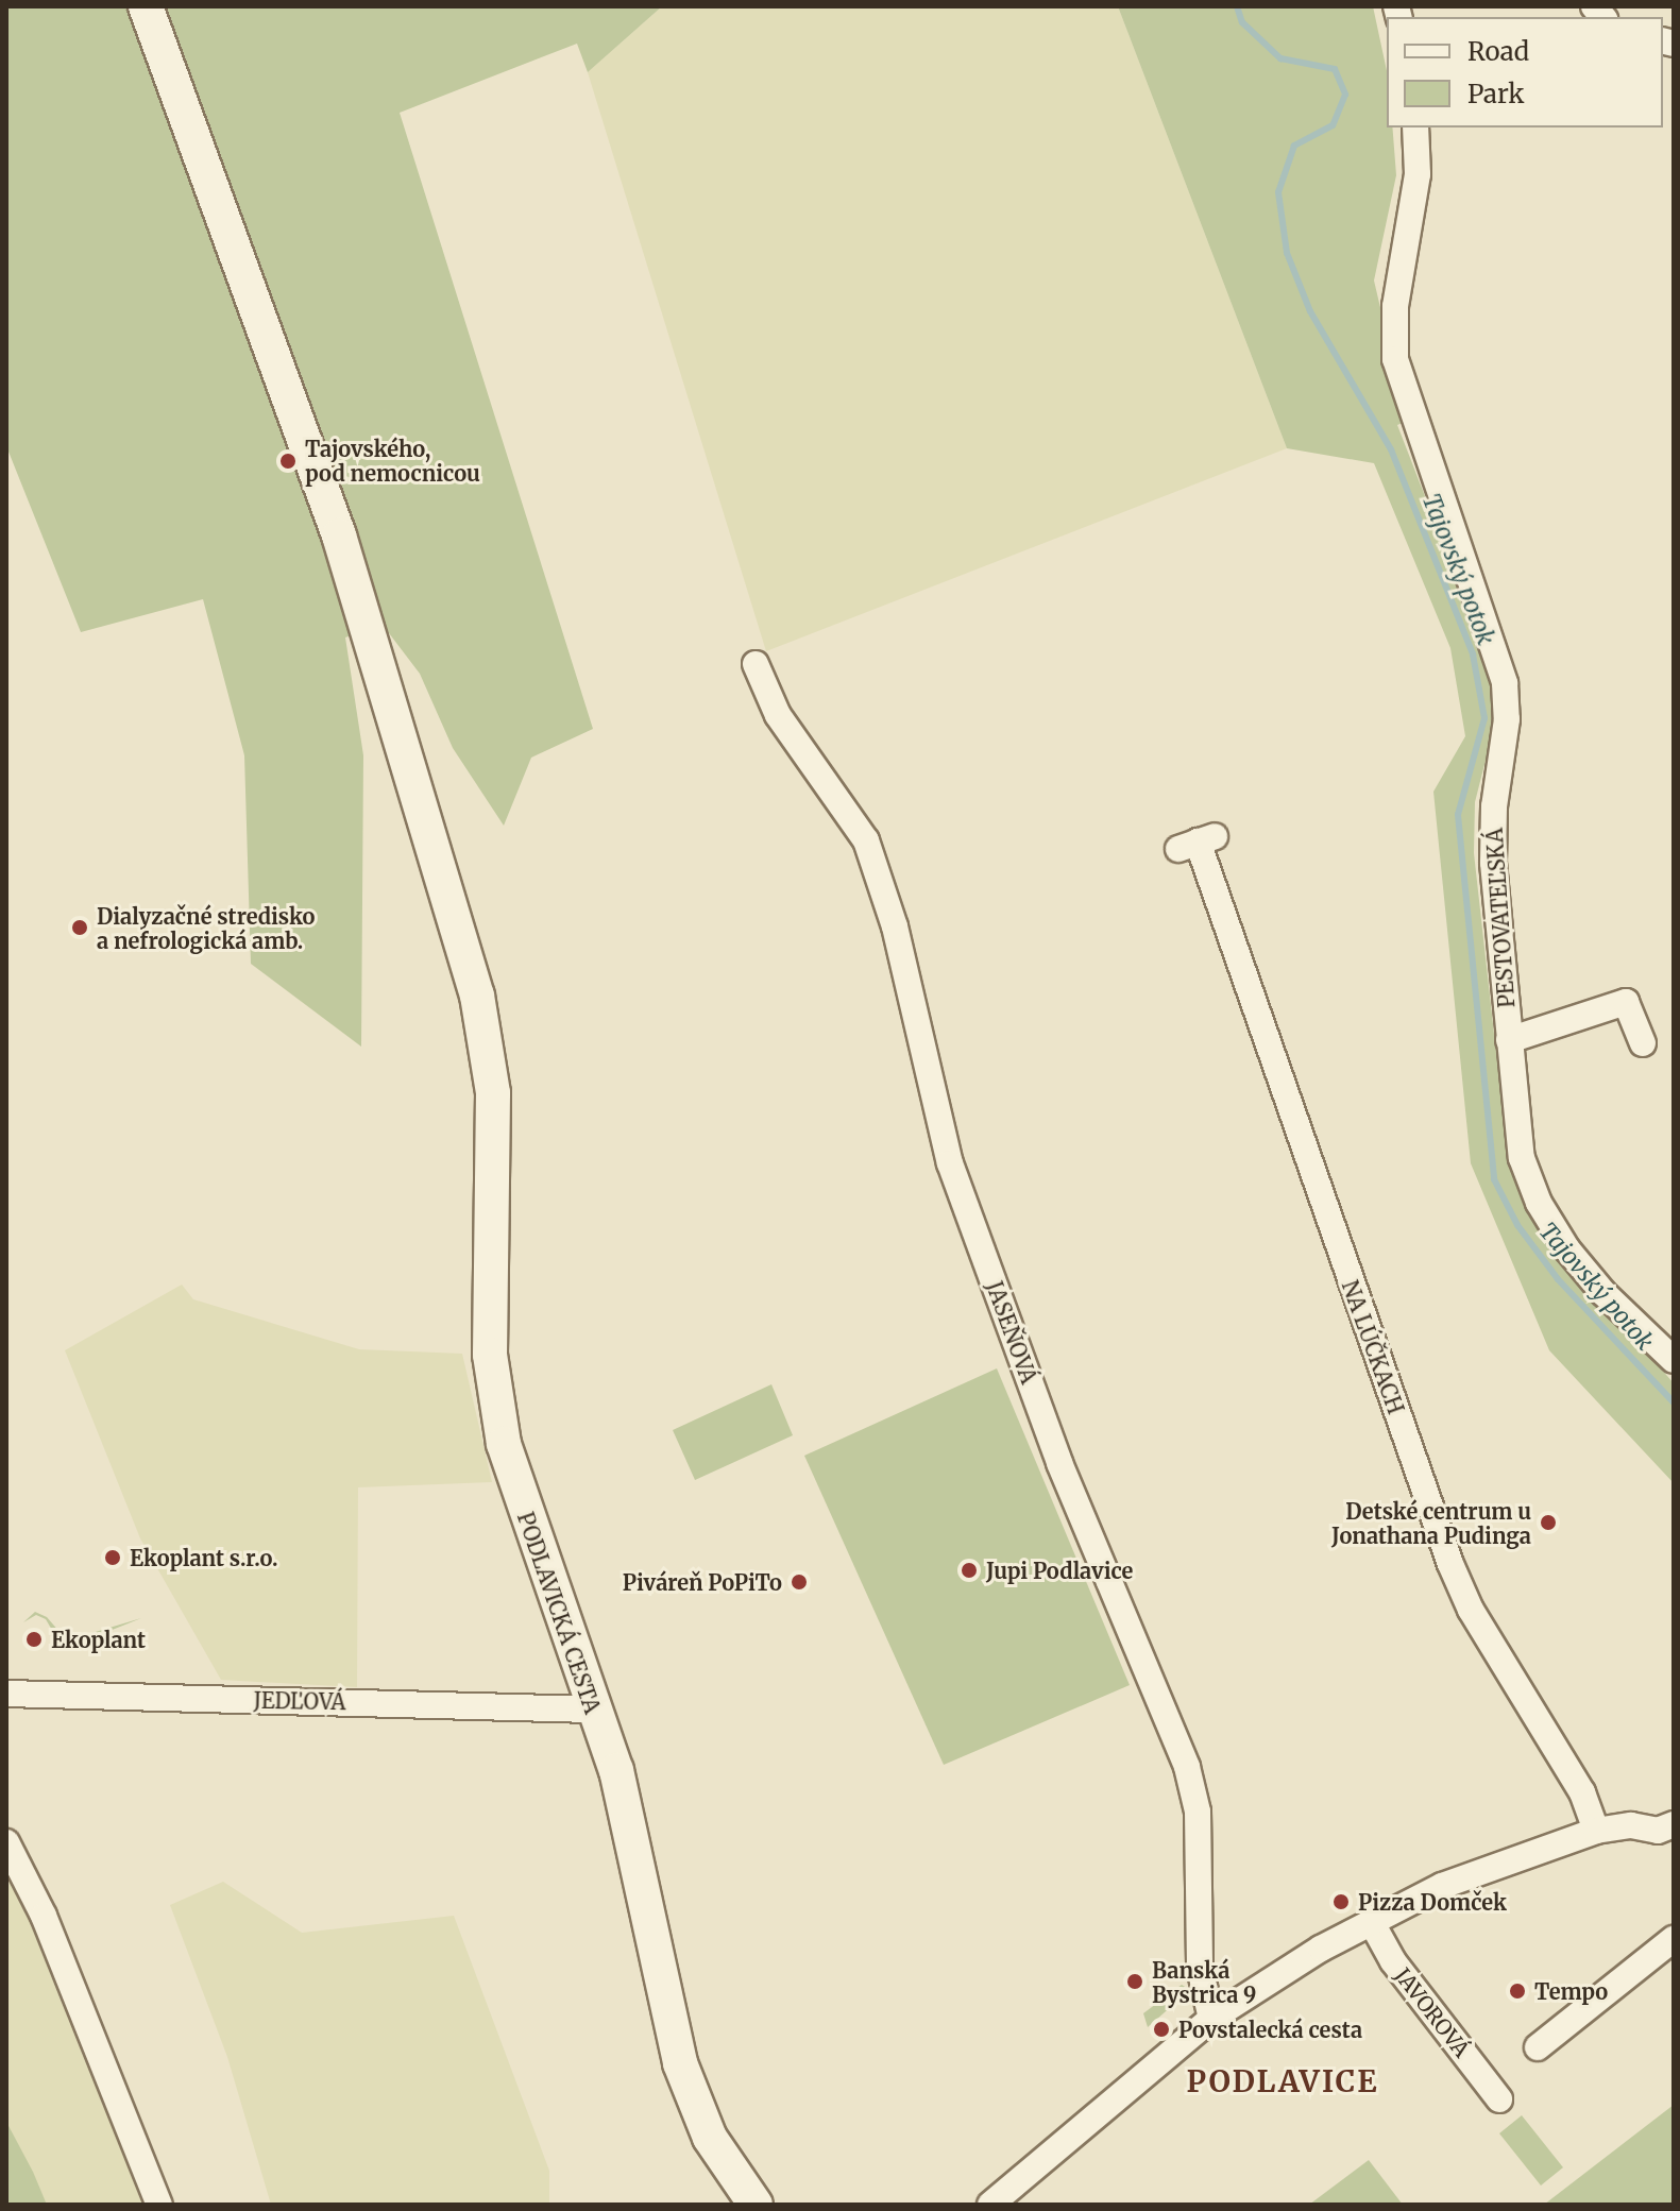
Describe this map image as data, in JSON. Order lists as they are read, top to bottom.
{
  "streets": {
    "main road": ["PODLAVICKÁ CESTA"],
    "street": [
      "PESTOVATEĽSKÁ",
      "JASEŇOVÁ",
      "NA LÚČKACH",
      "JEDĽOVÁ",
      "JAVOROVÁ"
    ]
  },
  "crossings": [
    ["PODLAVICKÁ CESTA", "JEDĽOVÁ"]
  ],
  "districts": ["PODLAVICE"],
  "water": ["Tajovský potok"],
  "places": [
    "Tajovského, pod nemocnicou",
    "Dialyzačné stredisko a nefrologická amb.",
    "Detské centrum u Jonathana Pudinga",
    "Ekoplant s.r.o.",
    "Jupi Podlavice",
    "Piváreň PoPiTo",
    "Ekoplant",
    "Pizza Domček",
    "Banská Bystrica 9",
    "Tempo",
    "Povstalecká cesta"
  ],
  "legend": ["Road", "Park"]
}
